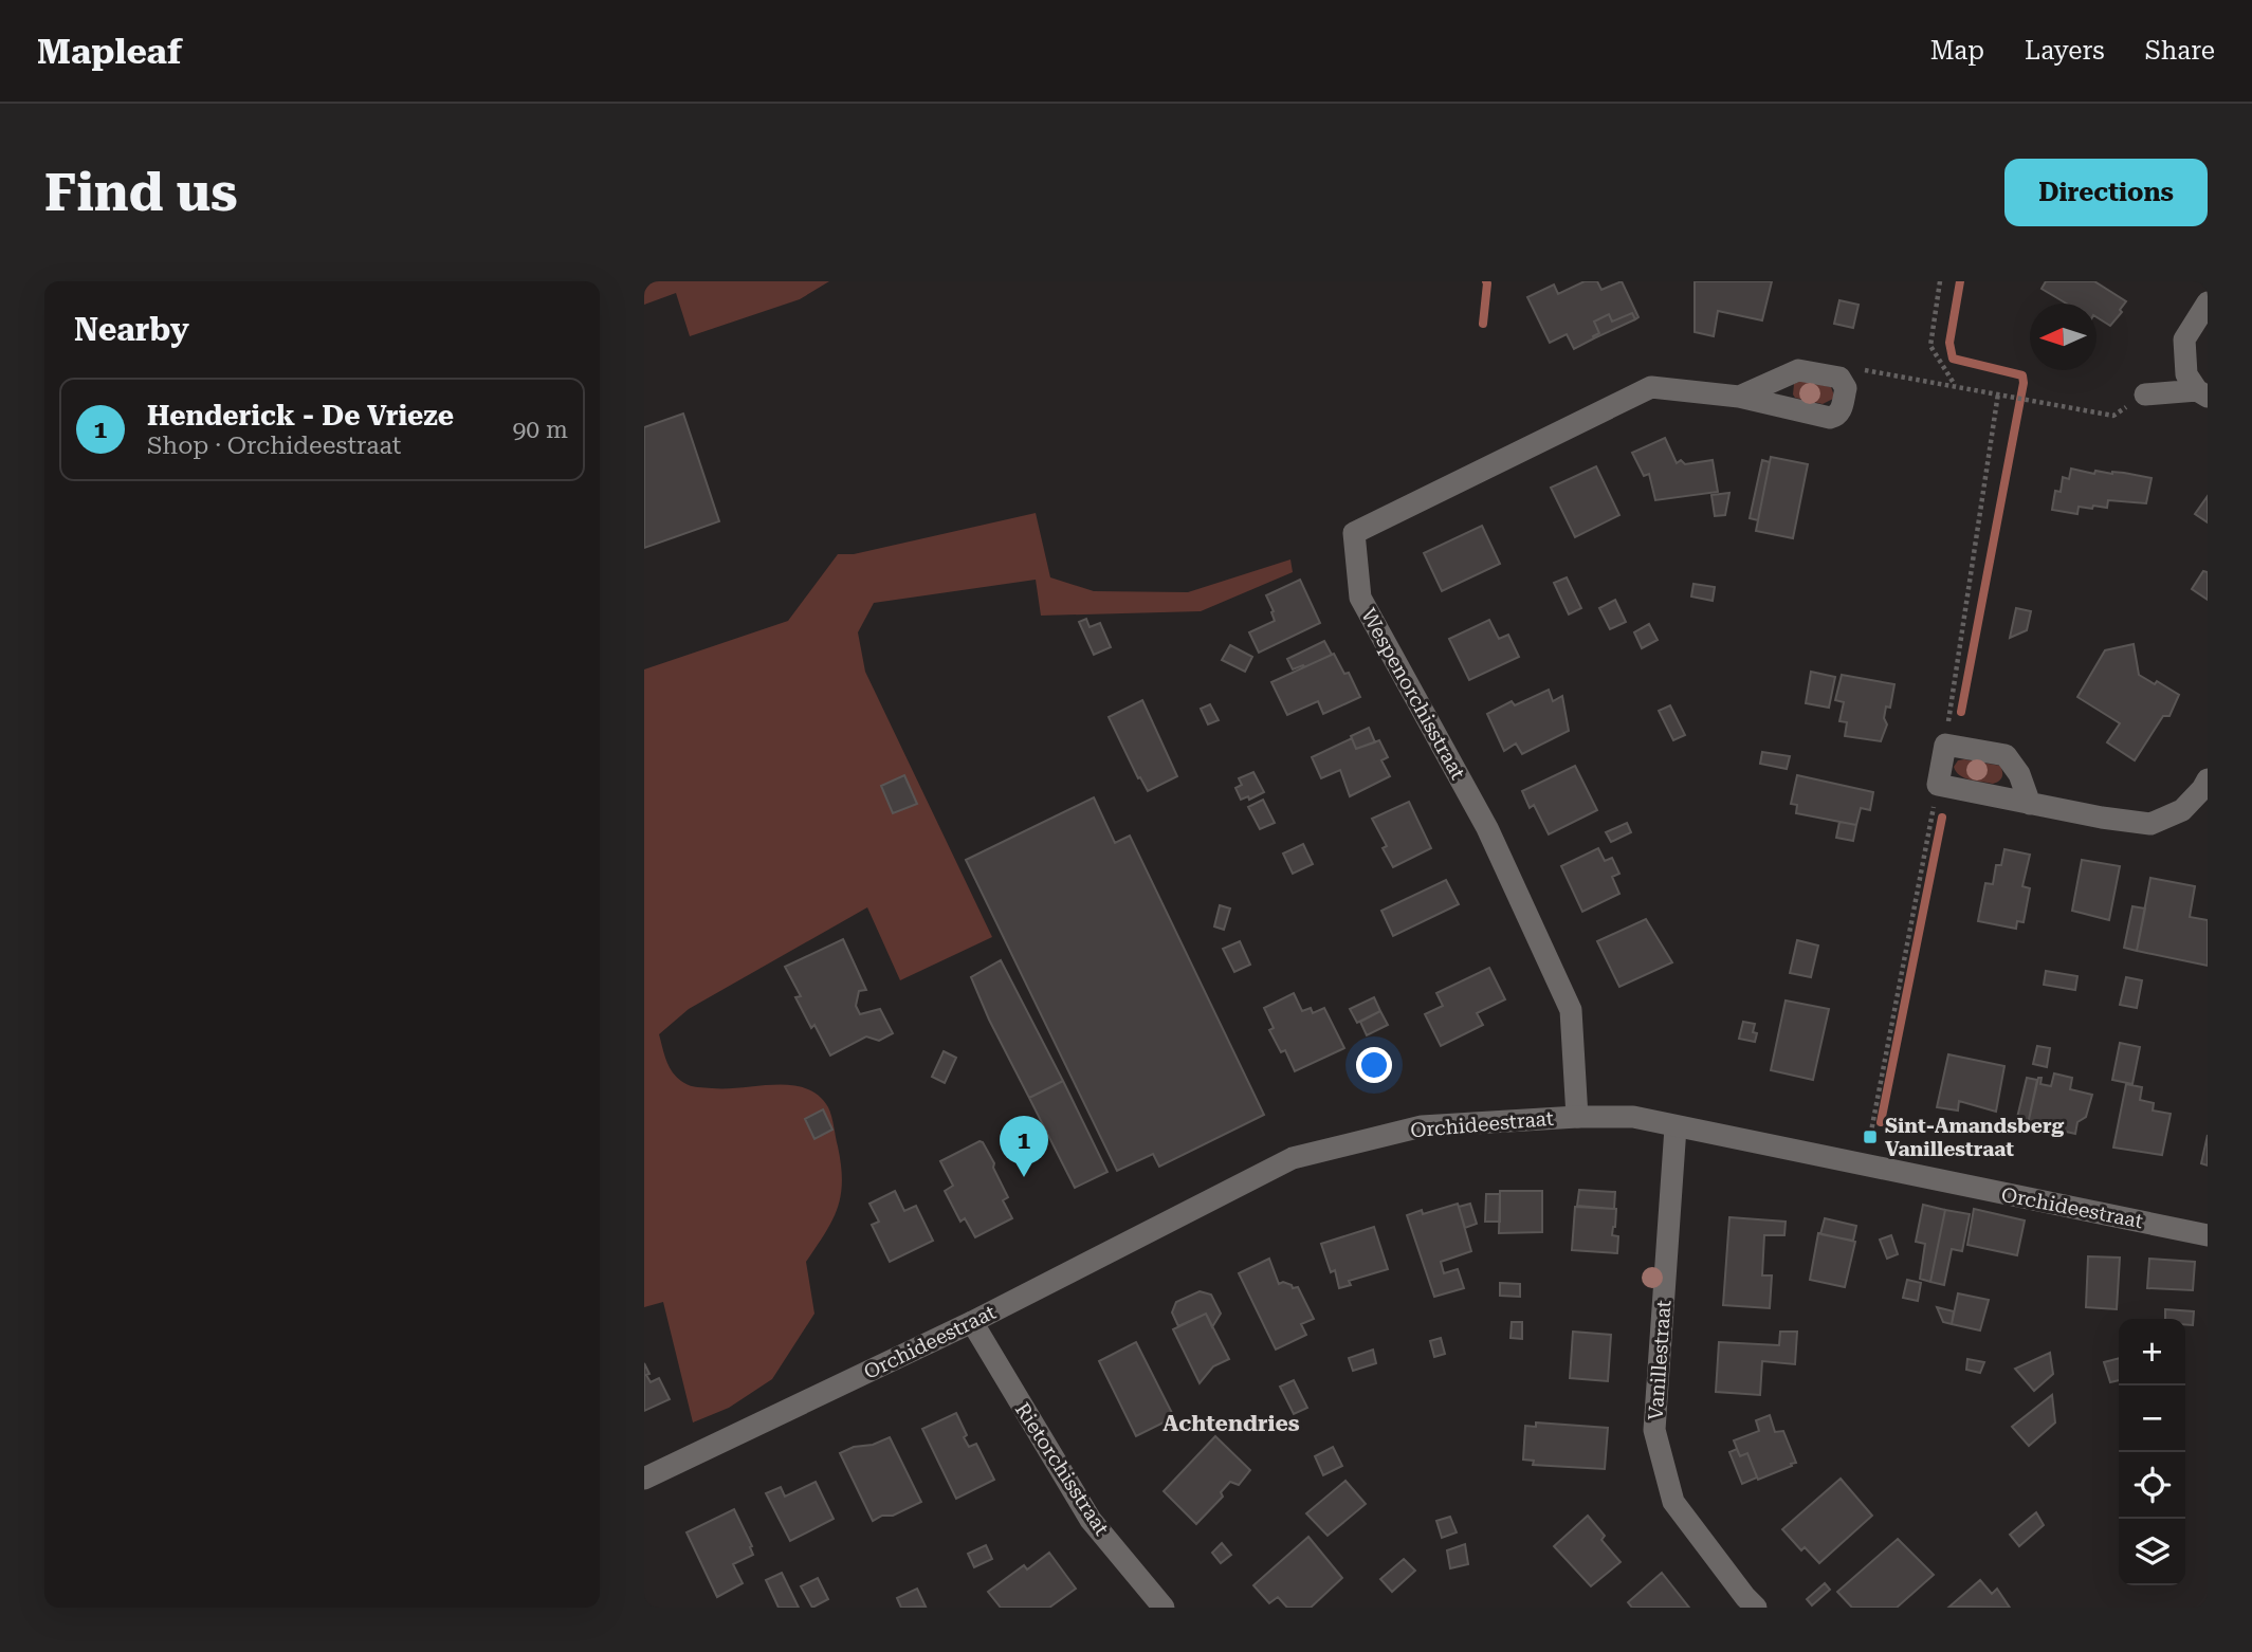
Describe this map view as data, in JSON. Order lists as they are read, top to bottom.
{
  "streets": {
    "street": [
      "Wespenorchisstraat",
      "Orchideestraat",
      "Vanillestraat",
      "Rietorchisstraat"
    ]
  },
  "crossings": [
    ["Wespenorchisstraat", "Orchideestraat"],
    ["Orchideestraat", "Vanillestraat"],
    ["Orchideestraat", "Rietorchisstraat"]
  ],
  "districts": ["Achtendries"],
  "places": {
    "transit": ["Sint-Amandsberg Vanillestraat"]
  },
  "north": "left",
  "page": {
    "header": "Mapleaf",
    "nav": ["Map", "Layers", "Share"],
    "buttons": "Directions",
    "title": "Find us",
    "heading": "Nearby",
    "list": [
      {
        "mark": "1",
        "name": "Henderick - De Vrieze",
        "note": "Shop · Orchideestraat",
        "value": "90 m"
      }
    ],
    "pins": "1",
    "map_buttons": ["+", "−"]
  }
}
